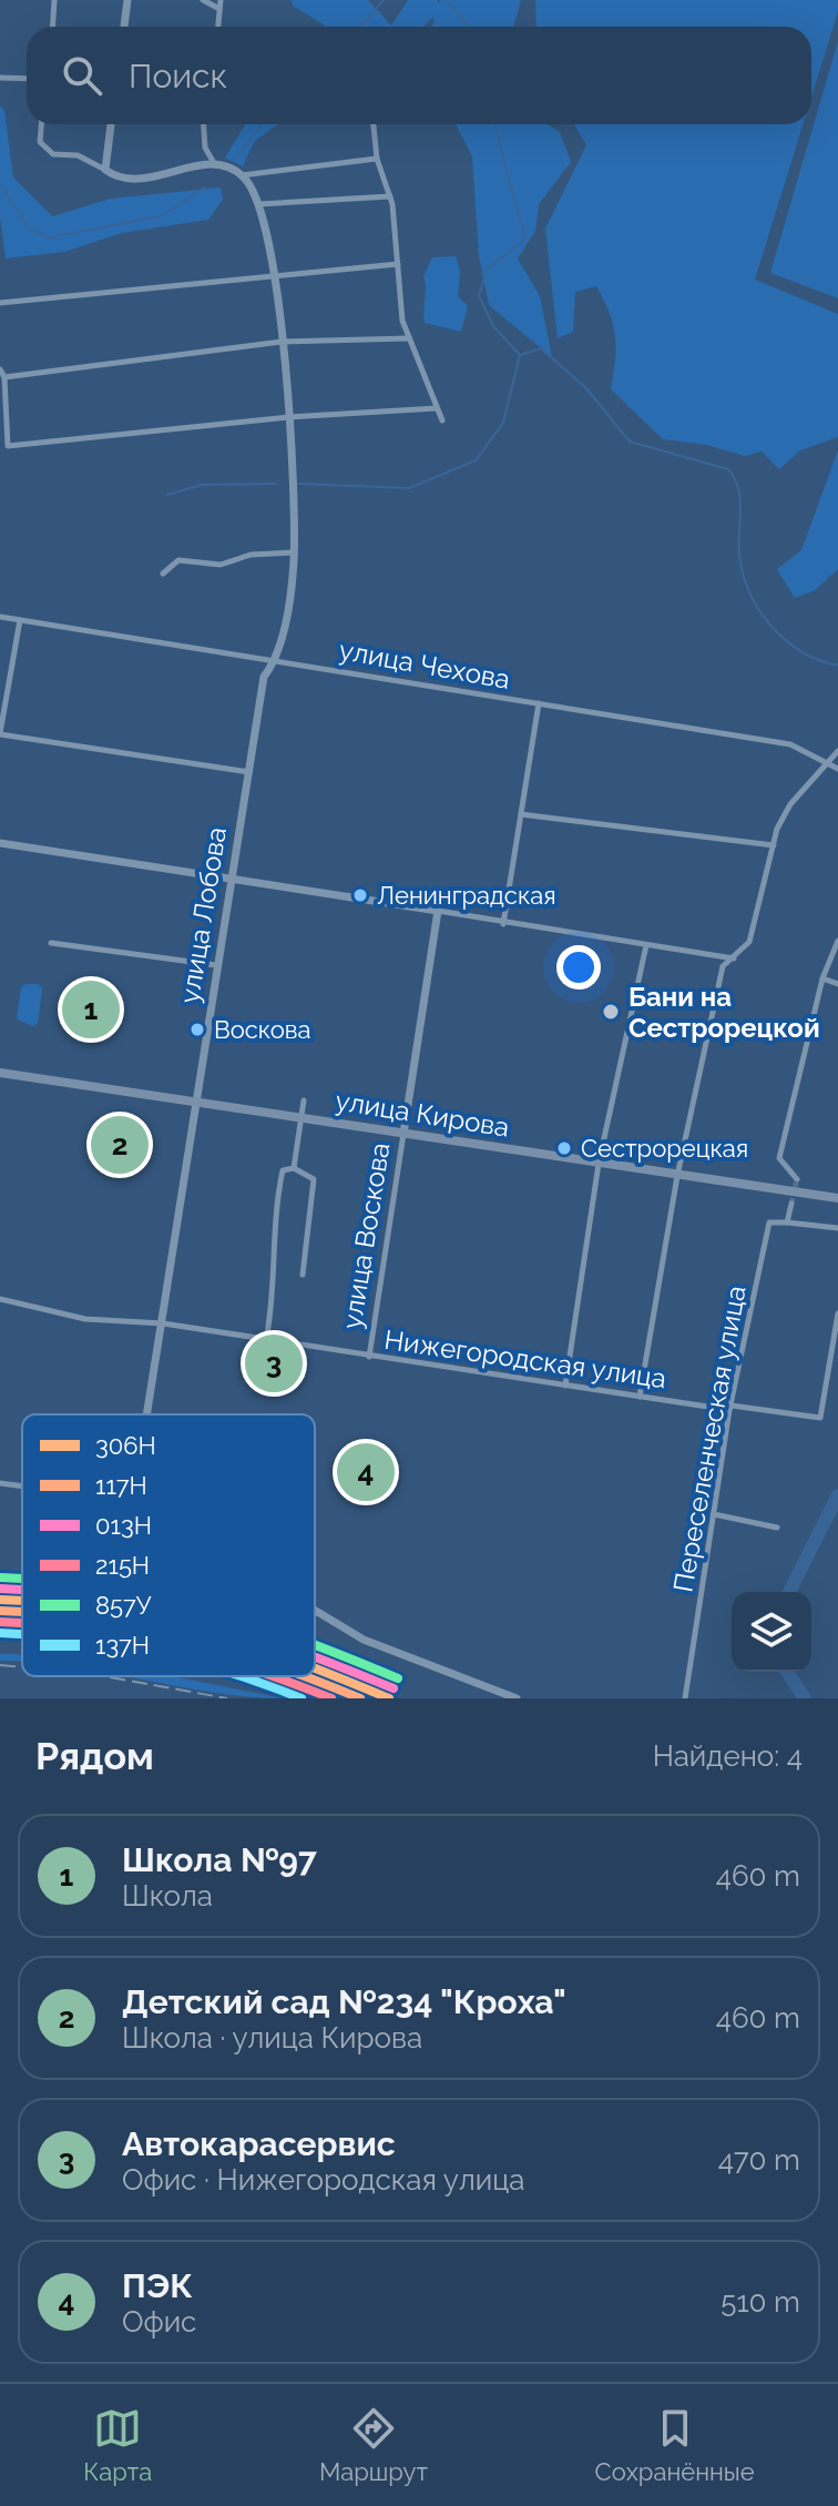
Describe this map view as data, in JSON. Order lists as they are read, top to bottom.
{
  "streets": {
    "main road": ["улица Кирова"],
    "street": [
      "улица Чехова",
      "улица Лобова",
      "улица Воскова",
      "Нижегородская улица",
      "Переселенческая улица"
    ]
  },
  "crossings": [
    ["улица Чехова", "улица Лобова"],
    ["улица Лобова", "улица Кирова"],
    ["улица Лобова", "Нижегородская улица"],
    ["улица Кирова", "улица Воскова"],
    ["улица Воскова", "Нижегородская улица"],
    ["Нижегородская улица", "Переселенческая улица"]
  ],
  "places": [
    "Ленинградская",
    "Бани на Сестрорецкой",
    "Воскова",
    "Сестрорецкая"
  ],
  "lines": [
    "transit line 857У",
    "transit line 013Н",
    "transit line 306Н",
    "transit line 117Н",
    "transit line 215Н",
    "transit line 137Н"
  ],
  "legend": [
    "306Н",
    "117Н",
    "013Н",
    "215Н",
    "857У",
    "137Н"
  ],
  "page": {
    "search": "Поиск",
    "pins": [
      "1",
      "2",
      "3",
      "4"
    ],
    "heading": ["Рядом", "Найдено: 4"],
    "list": [
      {
        "mark": "1",
        "name": "Школа №97",
        "note": "Школа",
        "value": "460 m"
      },
      {
        "mark": "2",
        "name": "Детский сад №234 \"Кроха\"",
        "note": "Школа · улица Кирова",
        "value": "460 m"
      },
      {
        "mark": "3",
        "name": "Автокарасервис",
        "note": "Офис · Нижегородская улица",
        "value": "470 m"
      },
      {
        "mark": "4",
        "name": "ПЭК",
        "note": "Офис",
        "value": "510 m"
      }
    ],
    "nav": ["Карта", "Маршрут", "Сохранённые"]
  }
}
